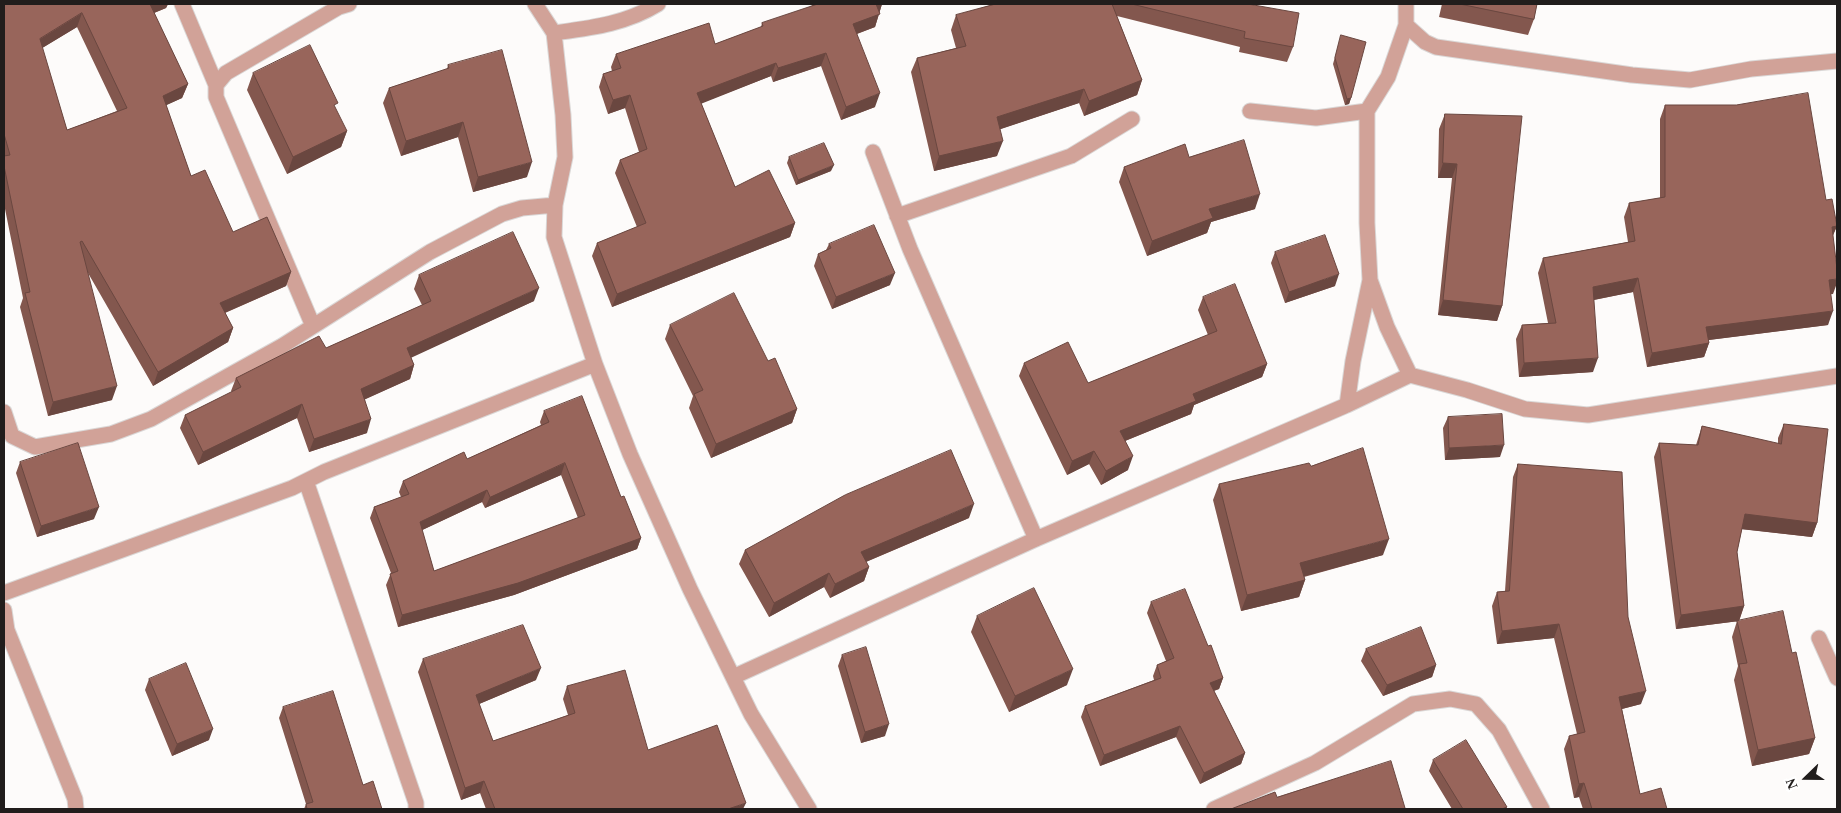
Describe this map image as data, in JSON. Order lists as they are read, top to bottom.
{
  "north": "left"
}
